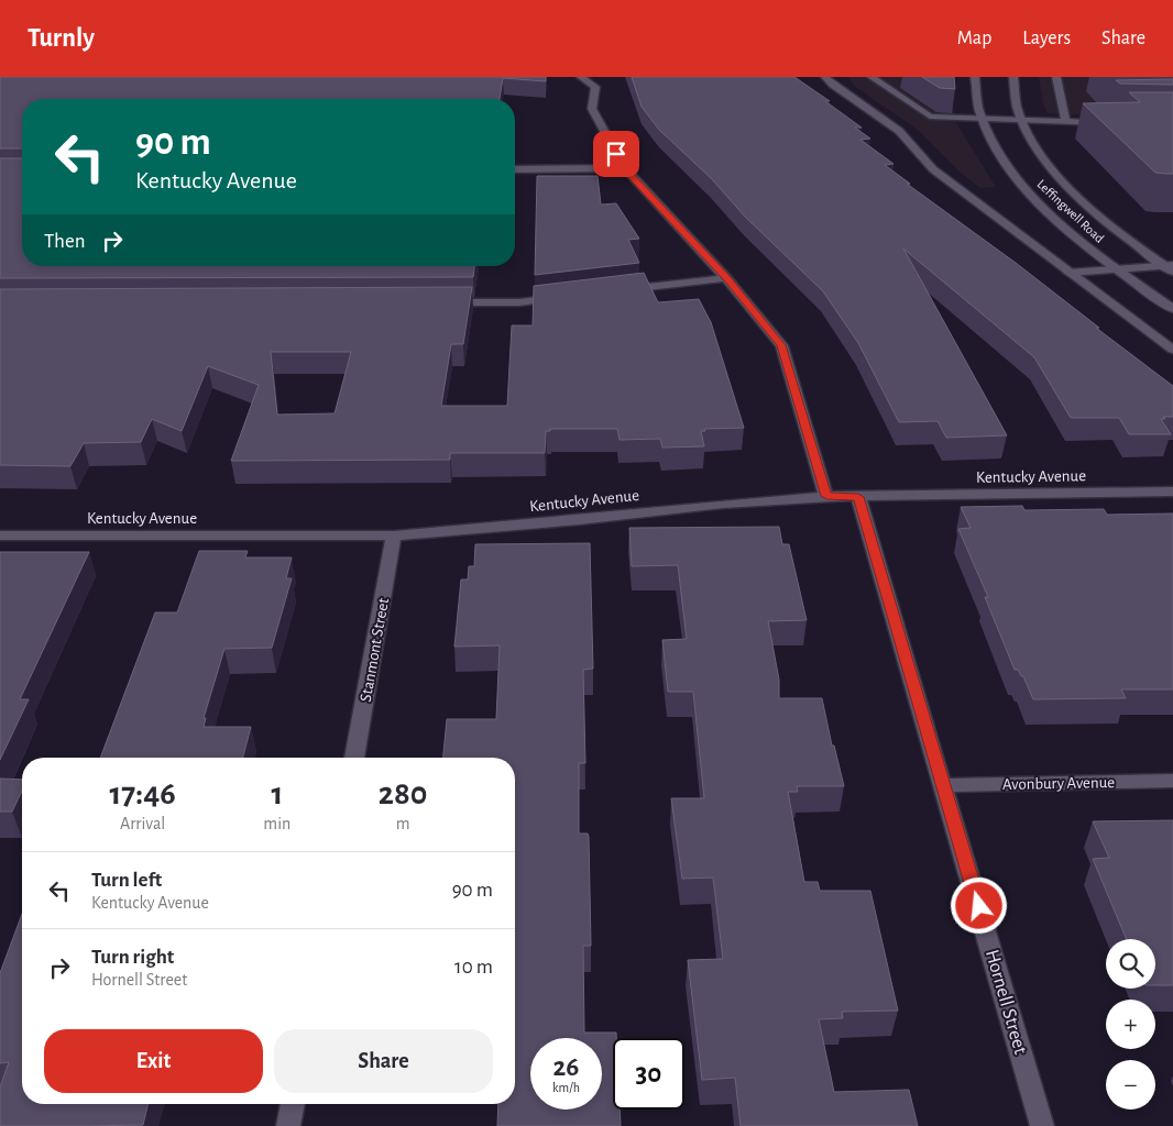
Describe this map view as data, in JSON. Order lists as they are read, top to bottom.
{
  "streets": {
    "street": [
      "Leffingwell Road",
      "Kentucky Avenue",
      "Stanmont Street",
      "Avonbury Avenue",
      "Hornell Street"
    ]
  },
  "crossings": [
    ["Kentucky Avenue", "Stanmont Street"],
    ["Kentucky Avenue", "Hornell Street"],
    ["Avonbury Avenue", "Hornell Street"]
  ],
  "page": {
    "header": "Turnly",
    "nav": ["Map", "Layers", "Share"],
    "turn": ["90 m", "Kentucky Avenue"],
    "then": "Then",
    "eta": [
      "17:46",
      "Arrival",
      "1",
      "min",
      "280",
      "m"
    ],
    "list": [
      {
        "name": "Turn left",
        "note": "Kentucky Avenue",
        "value": "90 m"
      },
      {
        "name": "Turn right",
        "note": "Hornell Street",
        "value": "10 m"
      }
    ],
    "map_buttons": ["+", "−"],
    "buttons": ["Exit", "Share"],
    "speed": "26 km/h",
    "limit": "30"
  }
}
